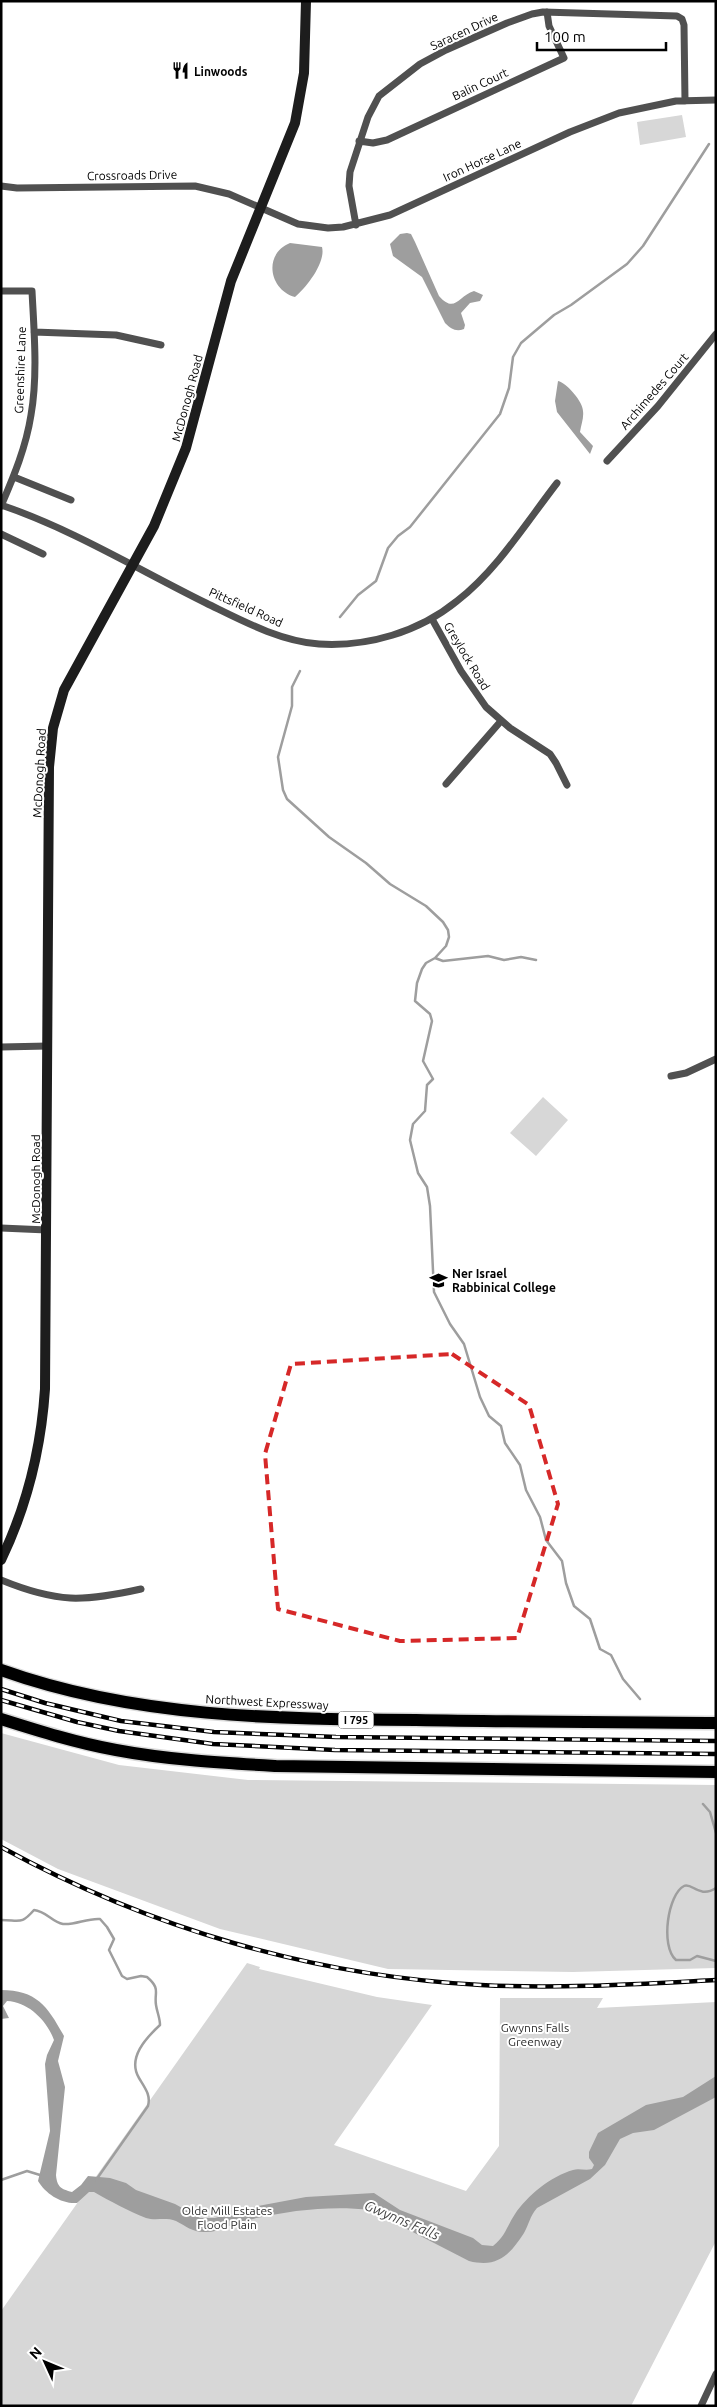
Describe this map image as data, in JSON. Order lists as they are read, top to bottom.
{
  "streets": {
    "highway": ["Northwest Expressway", "I 795"],
    "main road": ["McDonogh Road"],
    "street": [
      "Saracen Drive",
      "Balin Court",
      "Iron Horse Lane",
      "Crossroads Drive",
      "Greenshire Lane",
      "Archimedes Court",
      "Pittsfield Road",
      "Greylock Road"
    ]
  },
  "crossings": [
    ["Saracen Drive", "Balin Court"],
    ["Saracen Drive", "Iron Horse Lane"],
    ["Iron Horse Lane", "Crossroads Drive"],
    ["Iron Horse Lane", "McDonogh Road"],
    ["Crossroads Drive", "McDonogh Road"],
    ["Greenshire Lane", "Pittsfield Road"],
    ["McDonogh Road", "Pittsfield Road"],
    ["Pittsfield Road", "Greylock Road"]
  ],
  "water": ["Gwynns Falls"],
  "parks": ["Gwynns Falls Greenway", "Olde Mill Estates Flood Plain"],
  "places": {
    "restaurant": ["Linwoods"],
    "school or university": ["Ner Israel Rabbinical College"]
  },
  "scale_bar": "100 m",
  "north": "top left"
}
